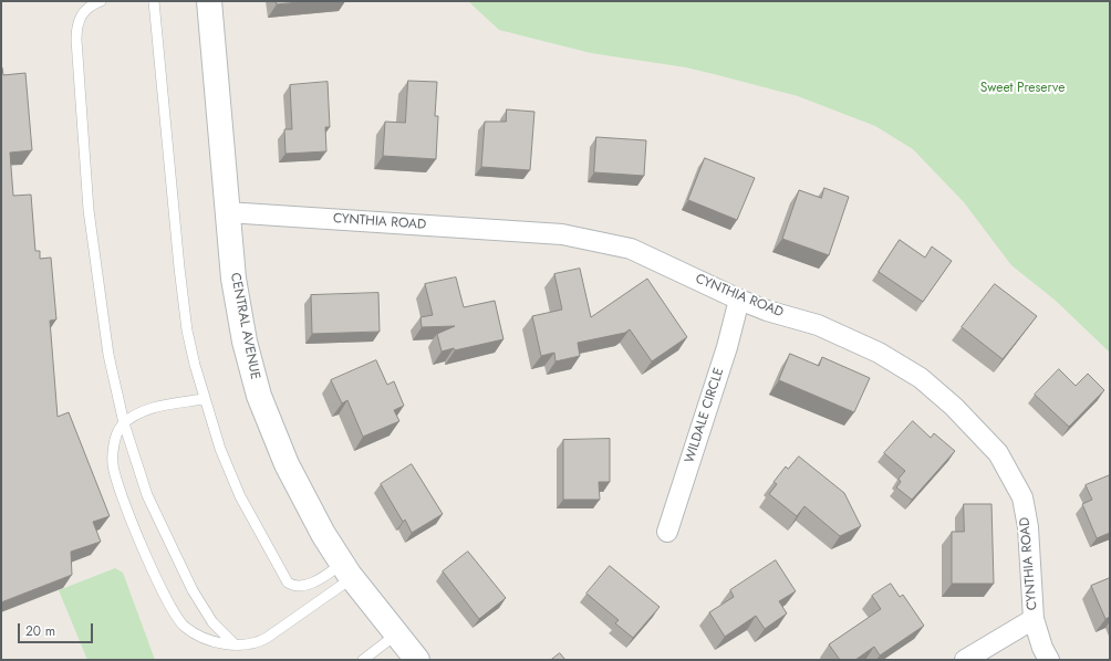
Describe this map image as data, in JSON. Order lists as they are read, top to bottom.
{
  "streets": {
    "main road": ["CENTRAL AVENUE"],
    "street": ["CYNTHIA ROAD", "WILDALE CIRCLE"]
  },
  "crossings": [
    ["CYNTHIA ROAD", "CENTRAL AVENUE"],
    ["CYNTHIA ROAD", "WILDALE CIRCLE"]
  ],
  "parks": ["Sweet Preserve"],
  "scale_bar": "20 m"
}
